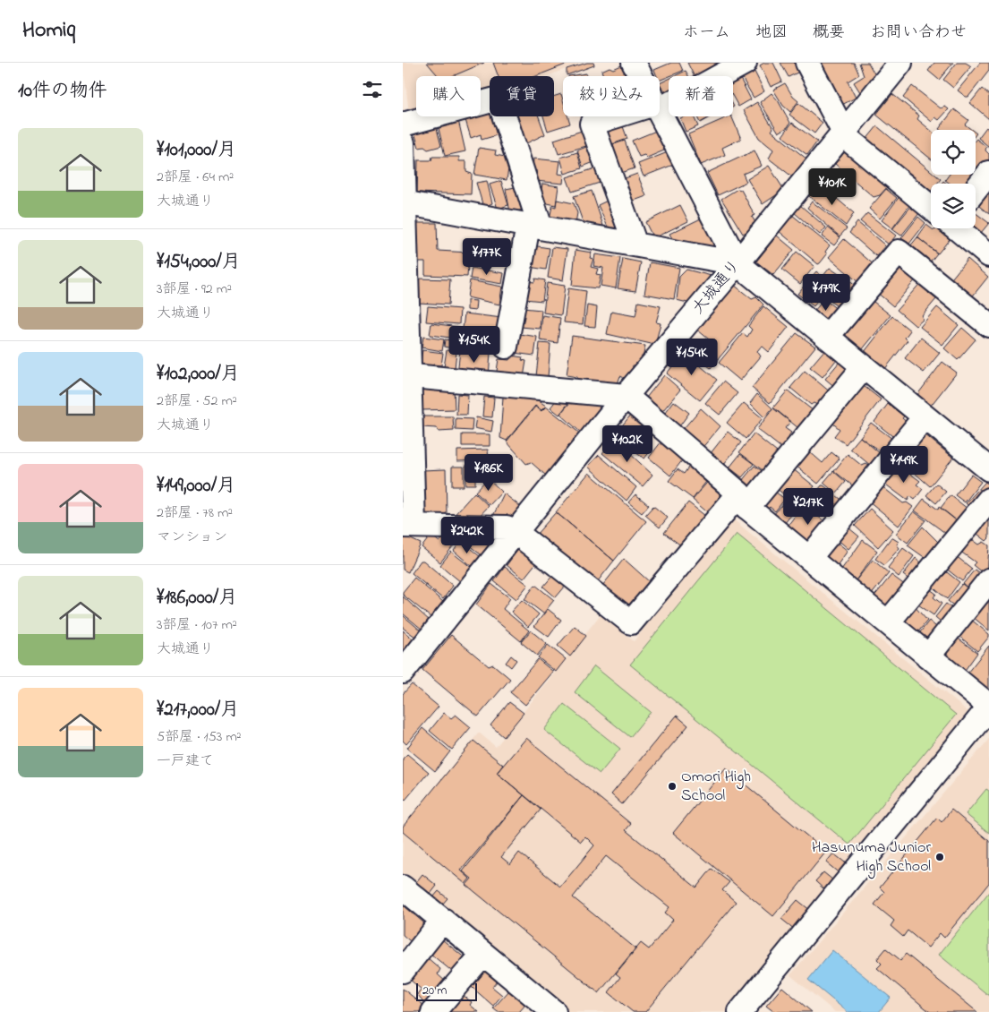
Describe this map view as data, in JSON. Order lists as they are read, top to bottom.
{
  "streets": {
    "street": ["大城通り"]
  },
  "places": ["Omori High School", "Hasunuma Junior High School"],
  "scale_bar": "20 m",
  "page": {
    "header": "Homiq",
    "nav": [
      "ホーム",
      "地図",
      "概要",
      "お問い合わせ"
    ],
    "heading": "10件の物件",
    "chip": [
      "購入",
      "賃貸",
      "絞り込み",
      "新着"
    ],
    "list": [
      {
        "name": "¥101,000/月",
        "note": "2部屋 · 64 m² · 大城通り"
      },
      {
        "name": "¥154,000/月",
        "note": "3部屋 · 92 m² · 大城通り"
      },
      {
        "name": "¥102,000/月",
        "note": "2部屋 · 52 m² · 大城通り"
      },
      {
        "name": "¥149,000/月",
        "note": "2部屋 · 78 m² · マンション"
      },
      {
        "name": "¥186,000/月",
        "note": "3部屋 · 107 m² · 大城通り"
      },
      {
        "name": "¥217,000/月",
        "note": "5部屋 · 153 m² · 一戸建て"
      }
    ],
    "price": [
      "¥101K",
      "¥177K",
      "¥179K",
      "¥154K",
      "¥154K",
      "¥102K",
      "¥149K",
      "¥186K",
      "¥217K",
      "¥242K"
    ],
    "scale": "20 m"
  }
}
